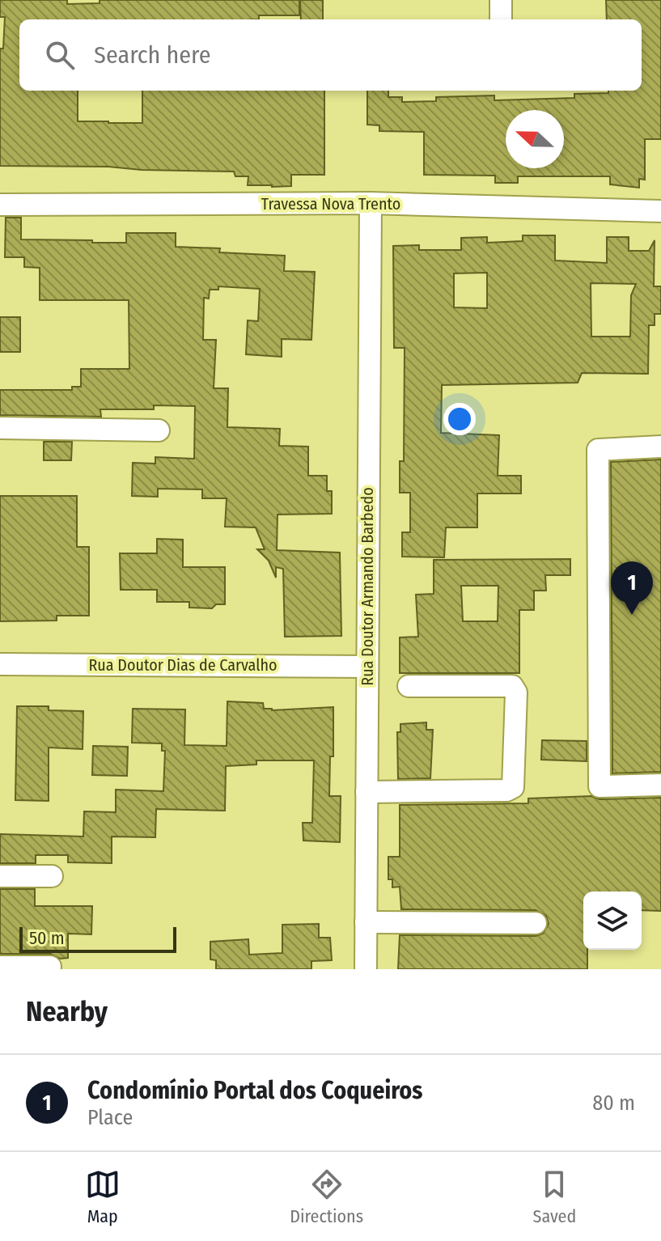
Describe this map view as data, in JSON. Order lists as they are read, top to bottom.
{
  "streets": {
    "street": ["Travessa Nova Trento", "Rua Doutor Armando Barbedo", "Rua Doutor Dias de Carvalho"]
  },
  "crossings": [
    ["Travessa Nova Trento", "Rua Doutor Armando Barbedo"],
    ["Rua Doutor Armando Barbedo", "Rua Doutor Dias de Carvalho"]
  ],
  "scale_bar": "50 m",
  "north": "left",
  "page": {
    "search": "Search here",
    "pins": "1",
    "scale": "50 m",
    "heading": "Nearby",
    "list": [
      {
        "mark": "1",
        "name": "Condomínio Portal dos Coqueiros",
        "note": "Place",
        "value": "80 m"
      }
    ],
    "nav": ["Map", "Directions", "Saved"]
  }
}
